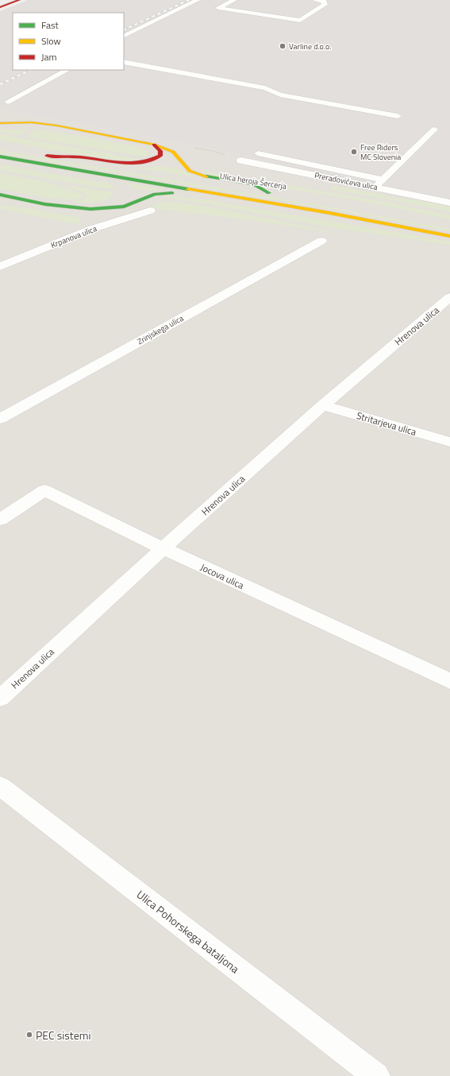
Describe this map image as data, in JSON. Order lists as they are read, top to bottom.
{
  "streets": {
    "main road": ["Ulica heroja Šercerja"],
    "street": [
      "Preradovičeva ulica",
      "Krpanova ulica",
      "Hrenova ulica",
      "Zrinjskega ulica",
      "Stritarjeva ulica",
      "Jocova ulica",
      "Ulica Pohorskega bataljona"
    ]
  },
  "crossings": [
    ["Hrenova ulica", "Stritarjeva ulica"],
    ["Hrenova ulica", "Jocova ulica"]
  ],
  "places": ["Varline d.o.o.", "Free Riders MC Slovenia", "PEC sistemi"],
  "legend": ["Fast", "Slow", "Jam"]
}
